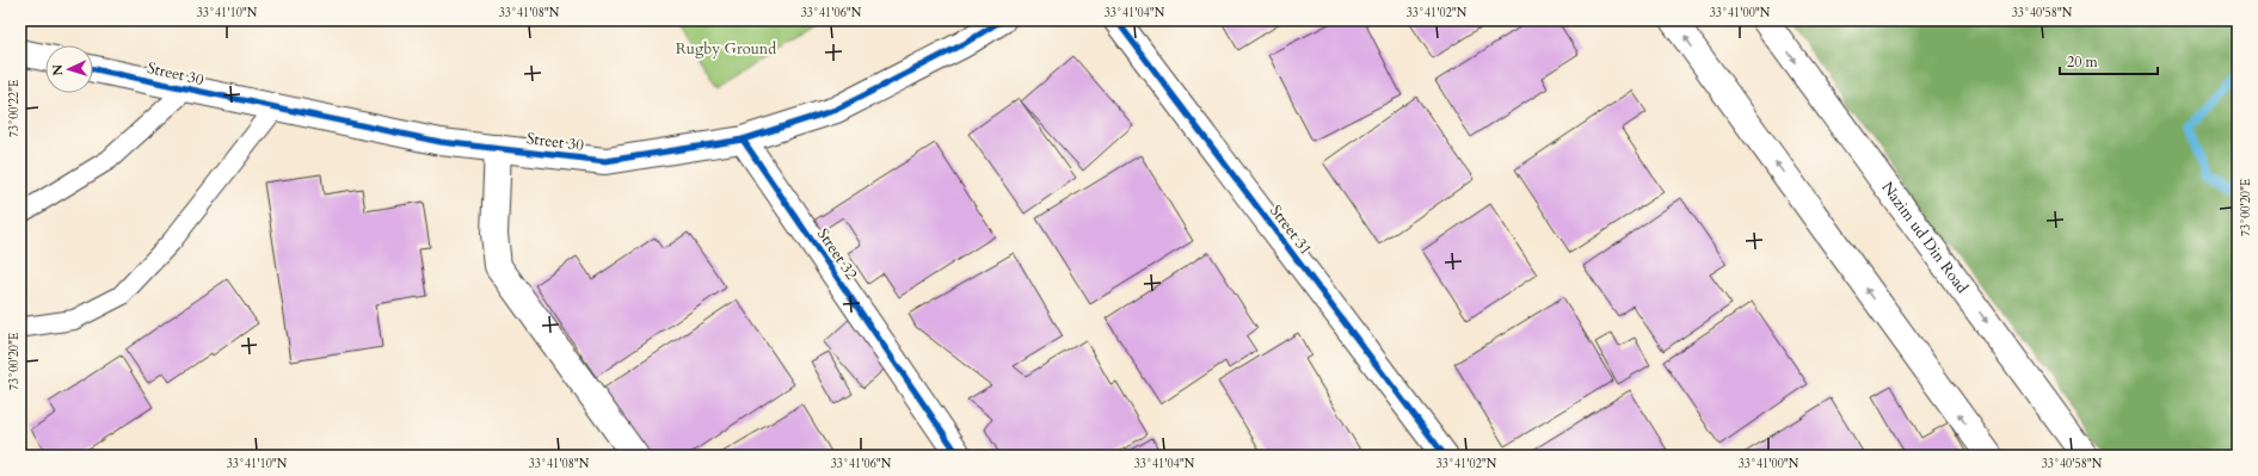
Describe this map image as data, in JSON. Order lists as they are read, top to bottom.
{
  "streets": {
    "street": [
      "Street 30",
      "Street 31",
      "Nazim ud Din Road",
      "Street 32"
    ]
  },
  "crossings": [
    ["Street 30", "Street 32"]
  ],
  "parks": ["Rugby Ground"],
  "scale_bar": "20 m",
  "north": "left",
  "coordinates": [
    "33°41'10\"N",
    "33°41'08\"N",
    "33°41'06\"N",
    "33°41'04\"N",
    "33°41'02\"N",
    "33°41'00\"N",
    "33°40'58\"N",
    "73°00'22\"E",
    "73°00'20\"E"
  ]
}
